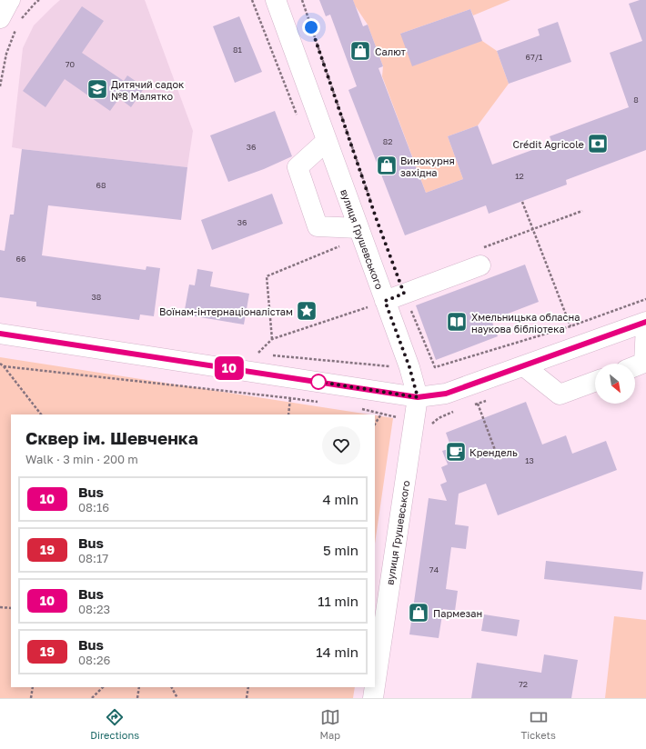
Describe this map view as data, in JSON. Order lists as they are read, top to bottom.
{
  "streets": {
    "street": ["вулиця Грушевського"]
  },
  "places": {
    "shop": ["Салют", "Винокурня західна", "Пармезан"],
    "school or university": ["Дитячий садок №8 Малятко"],
    "bank": ["Crédit Agricole"],
    "place": ["Воїнам-інтернаціоналістам"],
    "library": ["Хмельницька обласна наукова бібліотека"],
    "cafe": ["Крендель"]
  },
  "lines": ["bus line 10"],
  "house_numbers": [
    "81",
    "67/1",
    "70",
    "8",
    "82",
    "36",
    "12",
    "68",
    "36",
    "66",
    "38",
    "13",
    "74",
    "72"
  ],
  "north": "bottom right",
  "page": {
    "on_map": "10",
    "heading": ["Сквер ім. Шевченка", "Walk · 3 min · 200 m"],
    "list": [
      {
        "mark": "10",
        "name": "Bus",
        "note": "08:16",
        "value": "4 min"
      },
      {
        "mark": "19",
        "name": "Bus",
        "note": "08:17",
        "value": "5 min"
      },
      {
        "mark": "10",
        "name": "Bus",
        "note": "08:23",
        "value": "11 min"
      },
      {
        "mark": "19",
        "name": "Bus",
        "note": "08:26",
        "value": "14 min"
      }
    ],
    "tabs": ["Directions", "Map", "Tickets"]
  }
}
